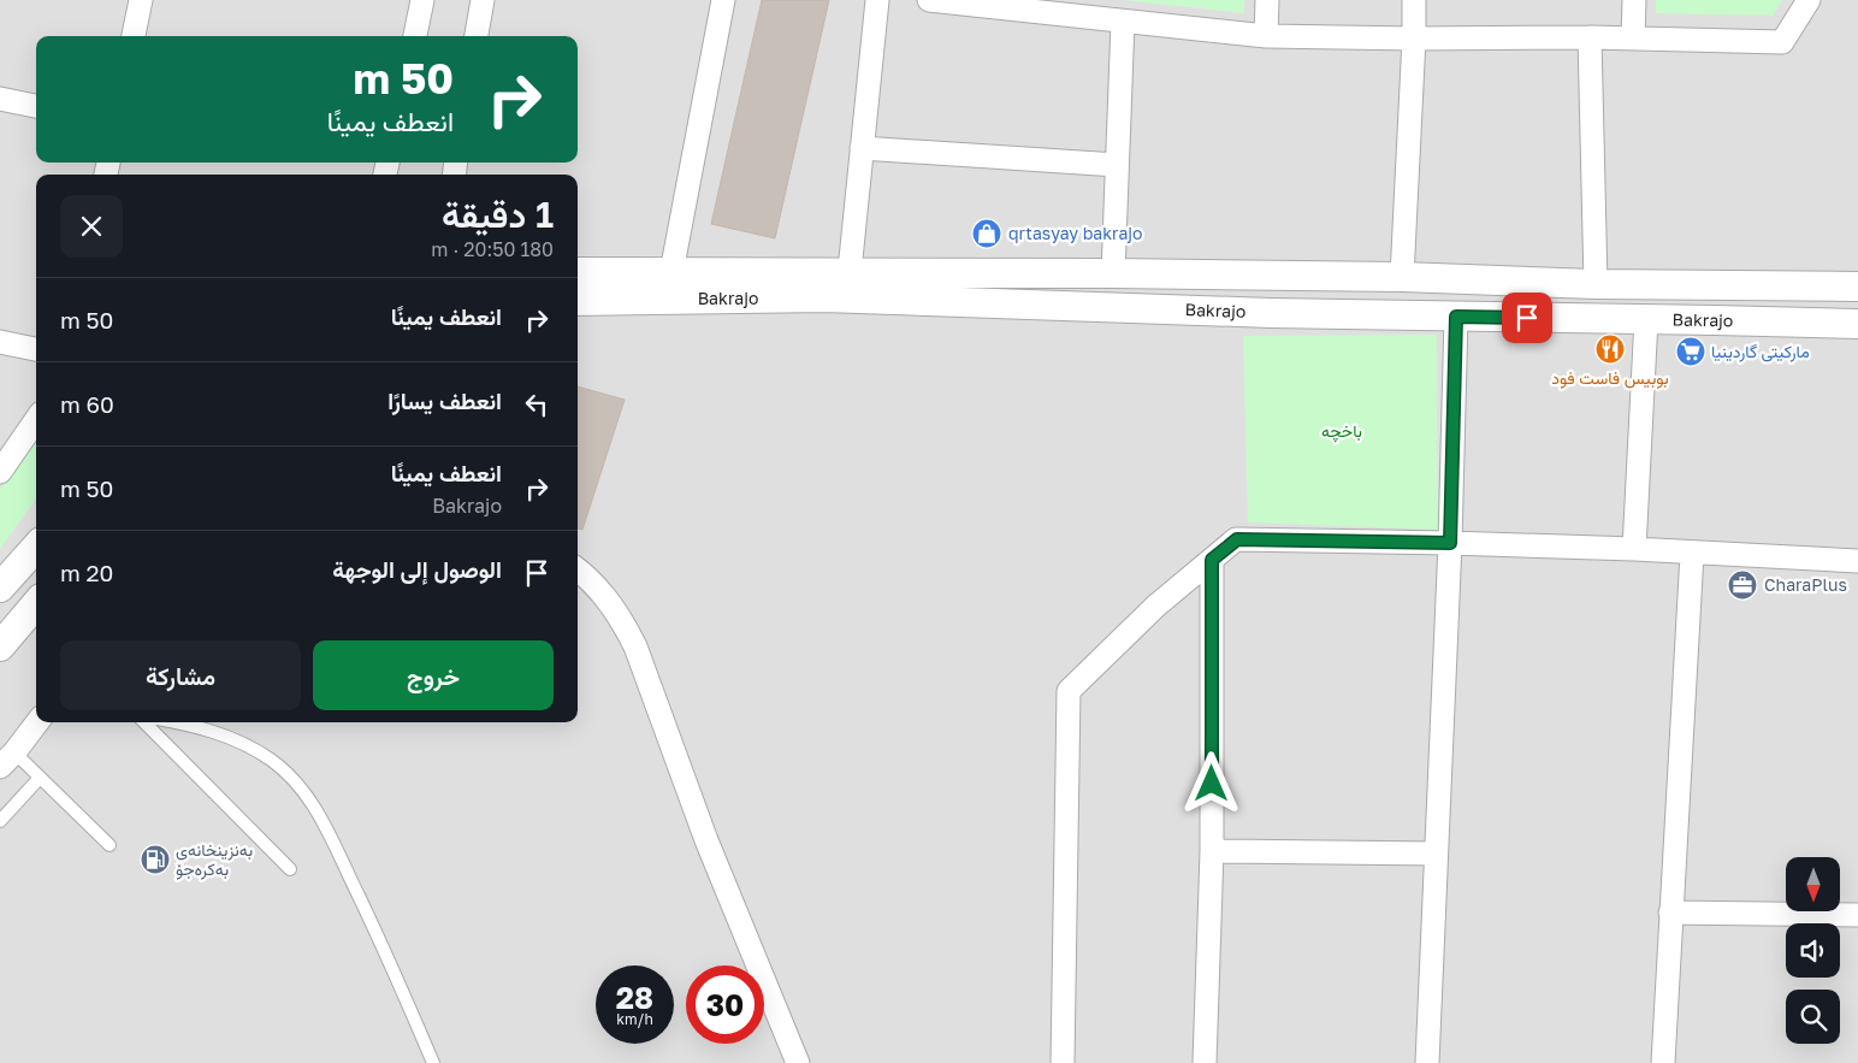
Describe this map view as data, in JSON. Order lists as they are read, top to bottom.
{
  "streets": {
    "street": ["Bakrajo"]
  },
  "parks": ["باخچە"],
  "places": {
    "shop": ["qrtasyay bakrajo"],
    "restaurant": ["بوبيس فاست فود"],
    "supermarket": ["مارکیتی گاردینیا"],
    "office": ["CharaPlus"],
    "fuel station": ["بەنزینخانەی بەکرەجۆ"]
  },
  "north": "bottom",
  "page": {
    "turn": ["50 m", "انعطف يمينًا"],
    "heading": ["1 دقيقة", "180 m · 20:50"],
    "list": [
      {
        "name": "انعطف يمينًا",
        "value": "50 m"
      },
      {
        "name": "انعطف يسارًا",
        "value": "60 m"
      },
      {
        "name": "انعطف يمينًا",
        "note": "Bakrajo",
        "value": "50 m"
      },
      {
        "name": "الوصول إلى الوجهة",
        "value": "20 m"
      }
    ],
    "buttons": ["خروج", "مشاركة"],
    "speed": "28 km/h",
    "limit": "30"
  }
}
